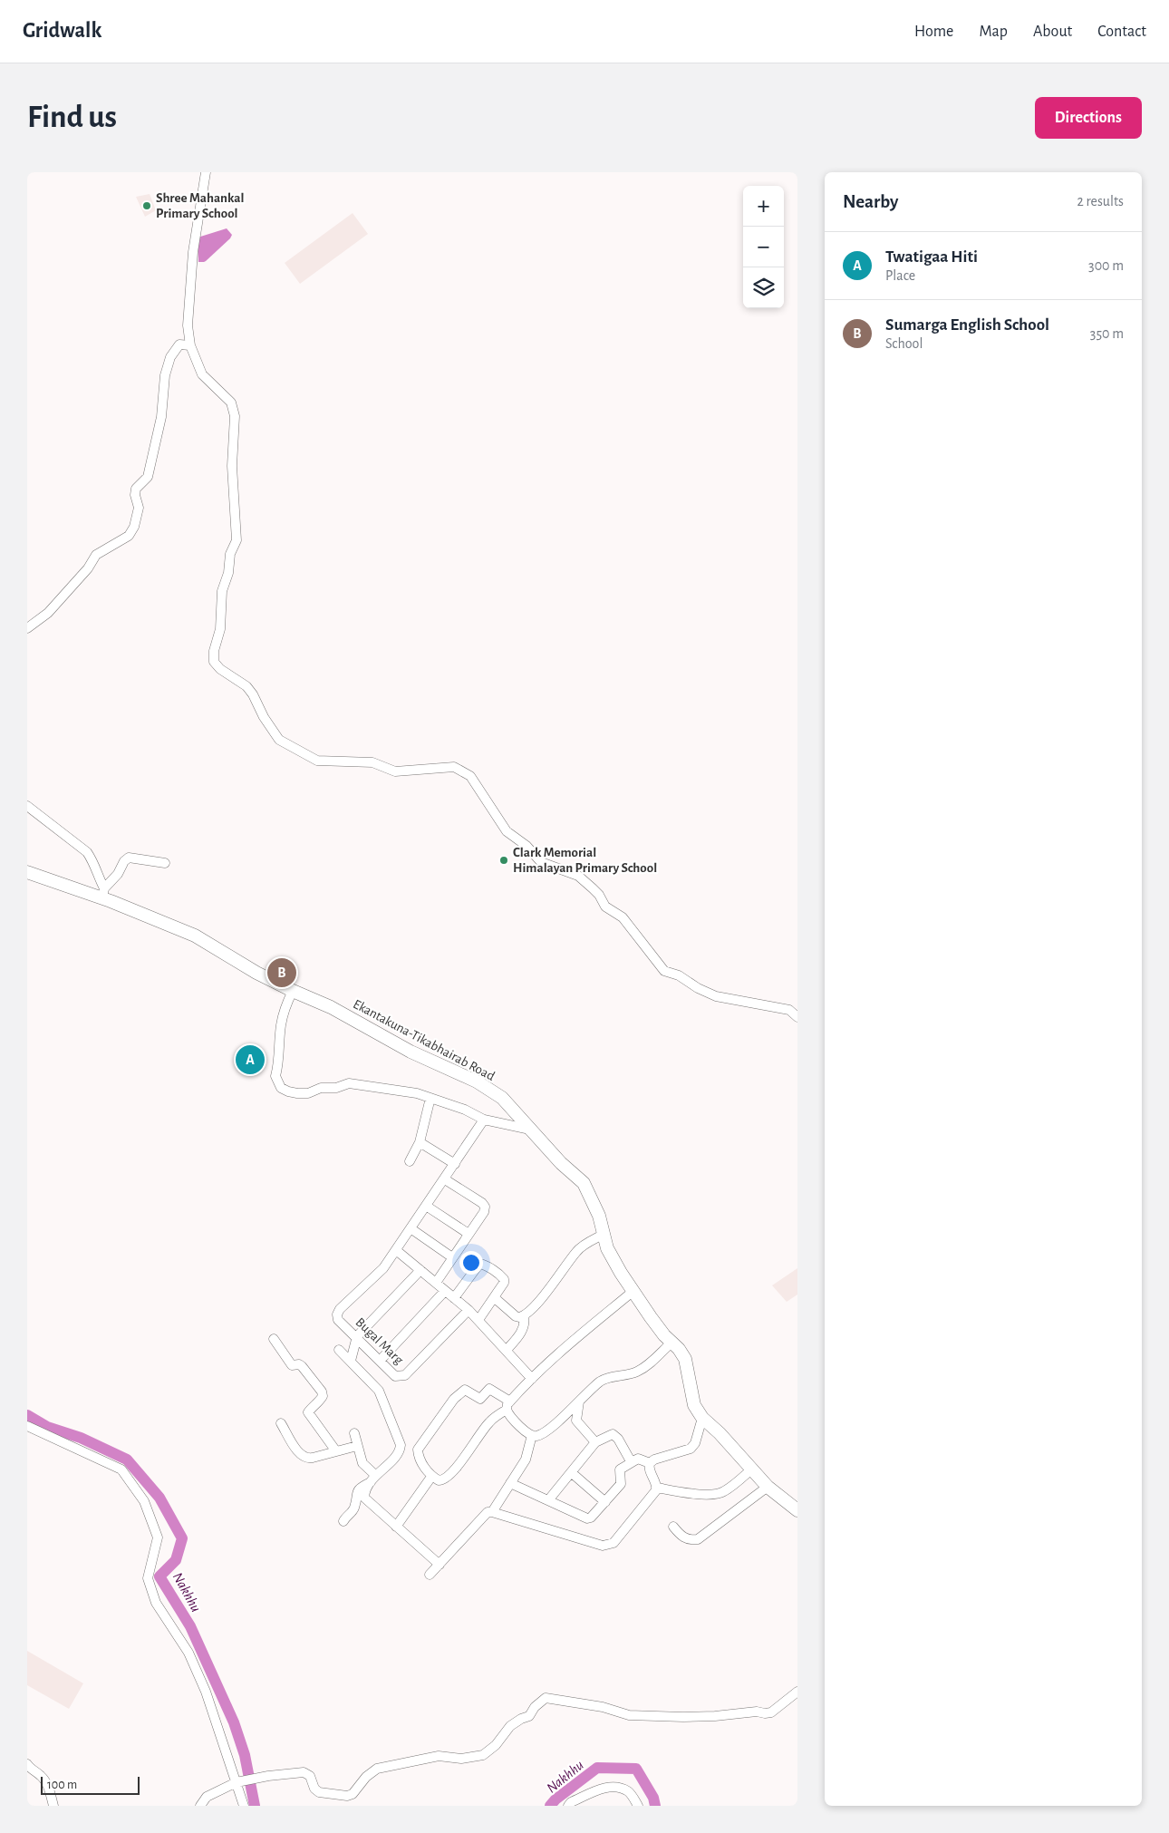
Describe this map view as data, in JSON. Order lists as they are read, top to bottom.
{
  "streets": {
    "main road": ["Ekantakuna-Tikabhairab Road"],
    "street": ["Bugal Marg"]
  },
  "water": ["Nakhhu"],
  "places": ["Shree Mahankal Primary School", "Clark Memorial Himalayan Primary School"],
  "scale_bar": "100 m",
  "page": {
    "header": "Gridwalk",
    "nav": [
      "Home",
      "Map",
      "About",
      "Contact"
    ],
    "buttons": "Directions",
    "title": "Find us",
    "heading": ["Nearby", "2 results"],
    "map_buttons": ["+", "−"],
    "list": [
      {
        "mark": "A",
        "name": "Twatigaa Hiti",
        "note": "Place",
        "value": "300 m"
      },
      {
        "mark": "B",
        "name": "Sumarga English School",
        "note": "School",
        "value": "350 m"
      }
    ],
    "pins": ["B", "A"],
    "scale": "100 m"
  }
}
